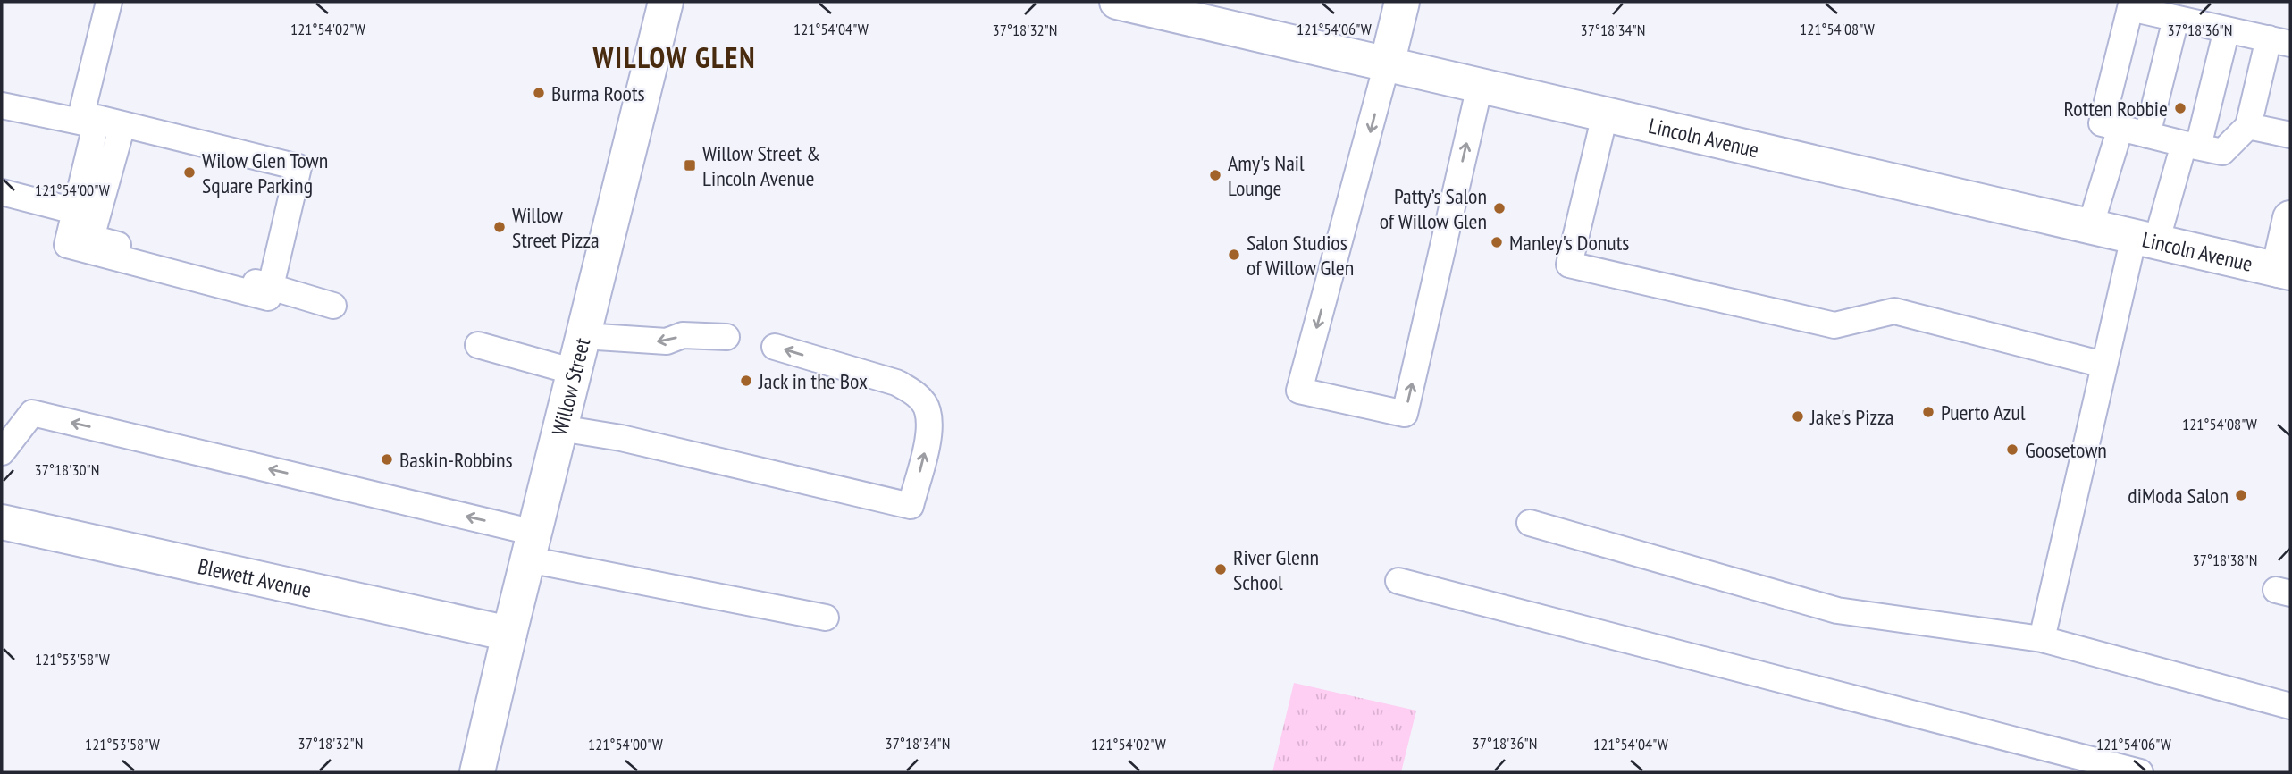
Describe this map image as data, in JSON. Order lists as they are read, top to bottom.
{
  "streets": {
    "main road": ["Lincoln Avenue", "Willow Street", "Blewett Avenue"]
  },
  "crossings": [
    ["Willow Street", "Blewett Avenue"]
  ],
  "districts": ["WILLOW GLEN"],
  "places": {
    "other": [
      "Burma Roots",
      "Rotten Robbie",
      "Wilow Glen Town Square Parking",
      "Amy's Nail Lounge",
      "Patty’s Salon of Willow Glen",
      "Willow Street Pizza",
      "Manley's Donuts",
      "Salon Studios of Willow Glen",
      "Jack in the Box",
      "Puerto Azul",
      "Jake's Pizza",
      "Goosetown",
      "Baskin-Robbins",
      "diModa Salon",
      "River Glenn School"
    ],
    "transit": ["Willow Street & Lincoln Avenue"]
  },
  "coordinates": [
    "121°54'04\"W",
    "121°54'02\"W",
    "121°54'06\"W",
    "121°54'08\"W",
    "37°18'36\"N",
    "37°18'32\"N",
    "37°18'34\"N",
    "121°54'00\"W",
    "37°18'30\"N",
    "37°18'38\"N",
    "121°53'58\"W"
  ]
}
